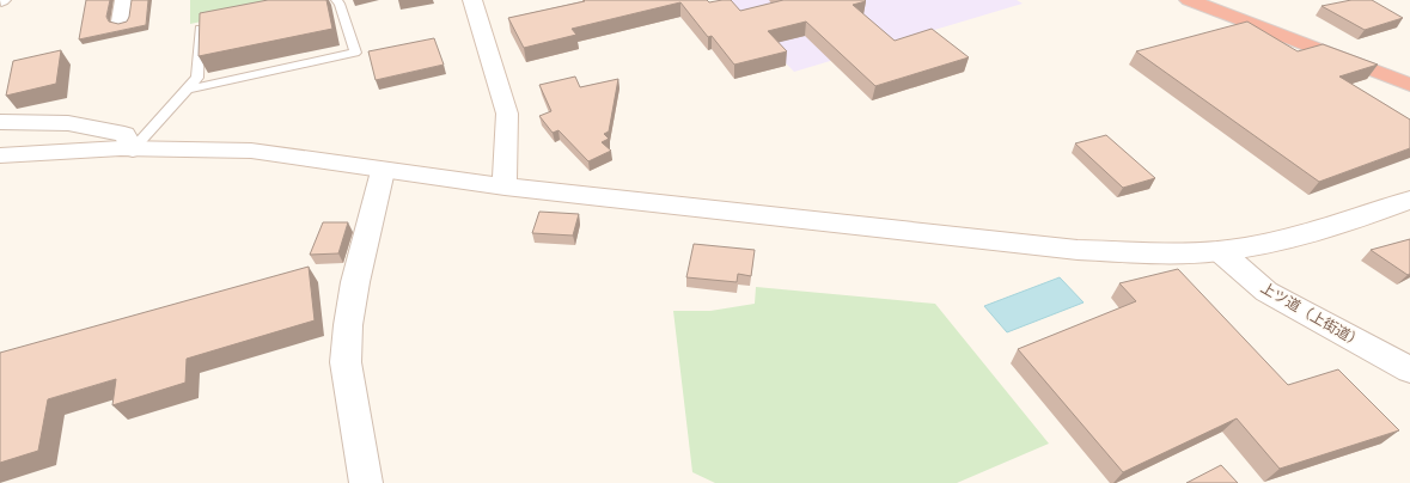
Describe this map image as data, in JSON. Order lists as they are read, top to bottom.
{
  "streets": {
    "street": ["上ツ道（上街道）"]
  }
}
